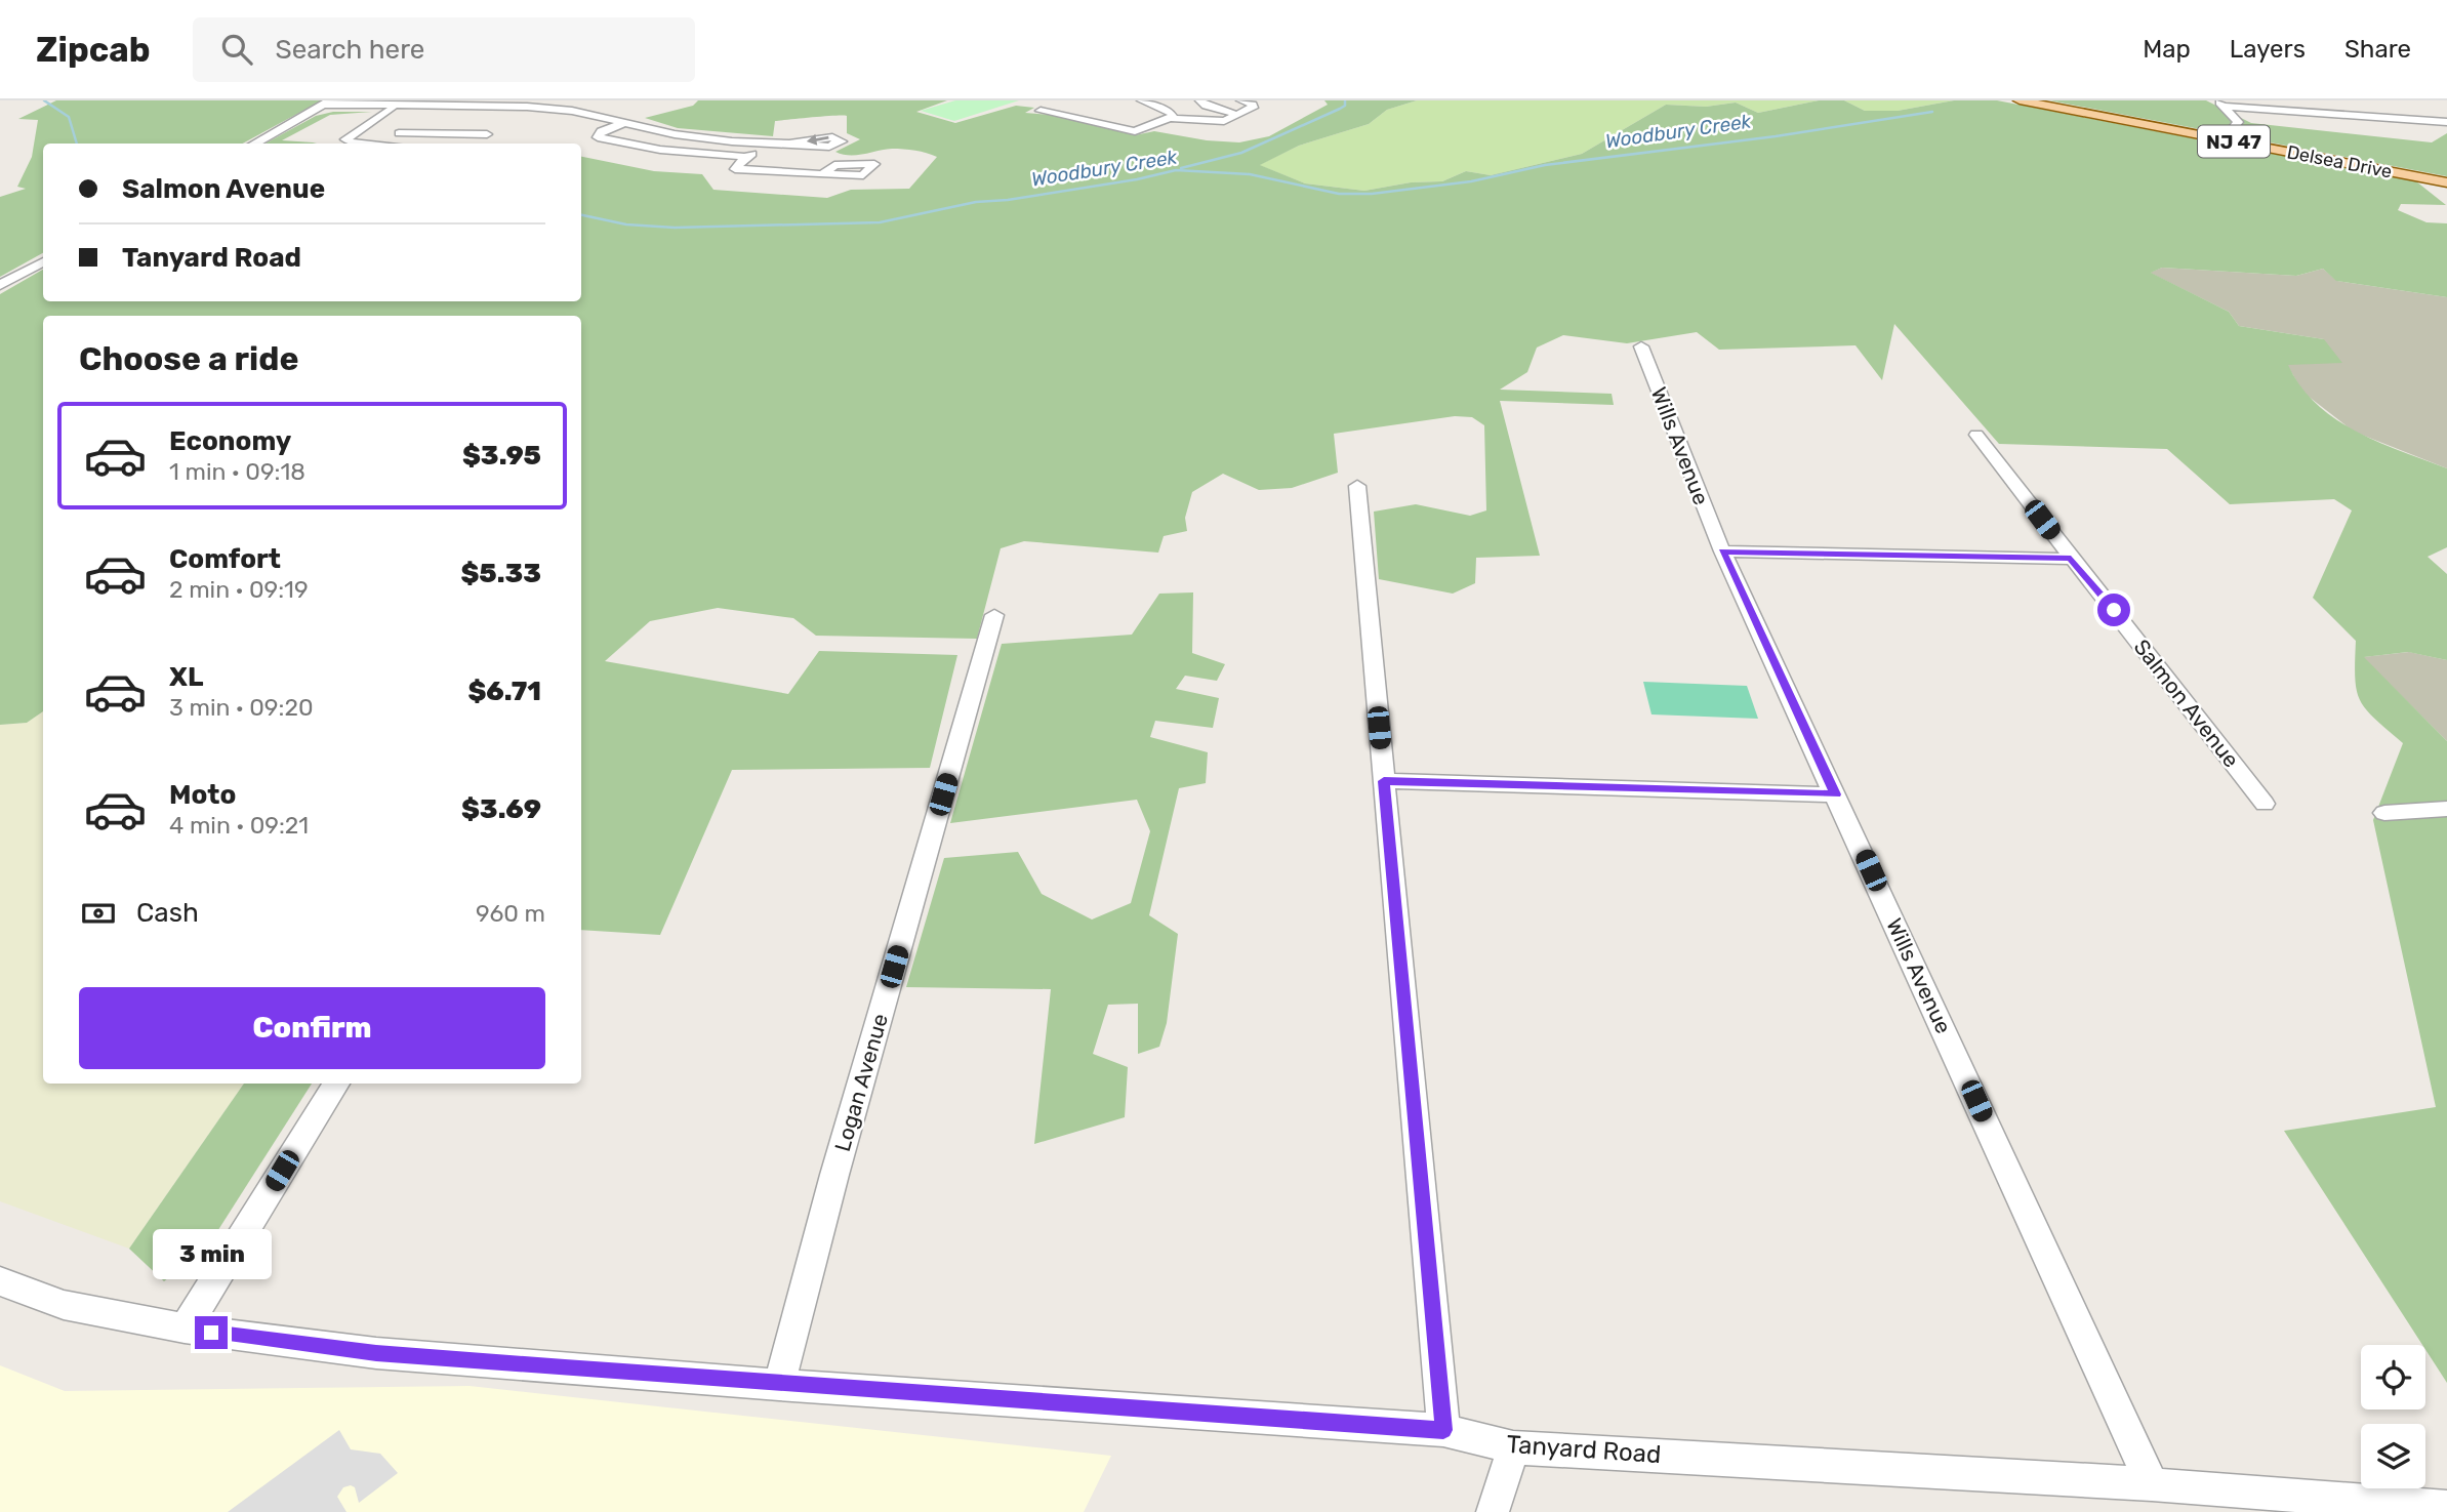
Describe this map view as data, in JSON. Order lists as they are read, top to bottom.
{
  "streets": {
    "main road": ["NJ 47", "Delsea Drive"],
    "street": [
      "Wills Avenue",
      "Salmon Avenue",
      "Logan Avenue",
      "Tanyard Road"
    ]
  },
  "crossings": [
    ["Wills Avenue", "Tanyard Road"],
    ["Logan Avenue", "Tanyard Road"]
  ],
  "water": ["Woodbury Creek"],
  "page": {
    "header": "Zipcab",
    "search": "Search here",
    "nav": ["Map", "Layers", "Share"],
    "banner": ["Salmon Avenue", "Tanyard Road"],
    "heading": "Choose a ride",
    "list": [
      {
        "name": "Economy",
        "note": "1 min · 09:18",
        "value": "$3.95"
      },
      {
        "name": "Comfort",
        "note": "2 min · 09:19",
        "value": "$5.33"
      },
      {
        "name": "XL",
        "note": "3 min · 09:20",
        "value": "$6.71"
      },
      {
        "name": "Moto",
        "note": "4 min · 09:21",
        "value": "$3.69"
      }
    ],
    "pay": ["Cash", "960 m"],
    "buttons": "Confirm",
    "bubble": "3 min"
  }
}
